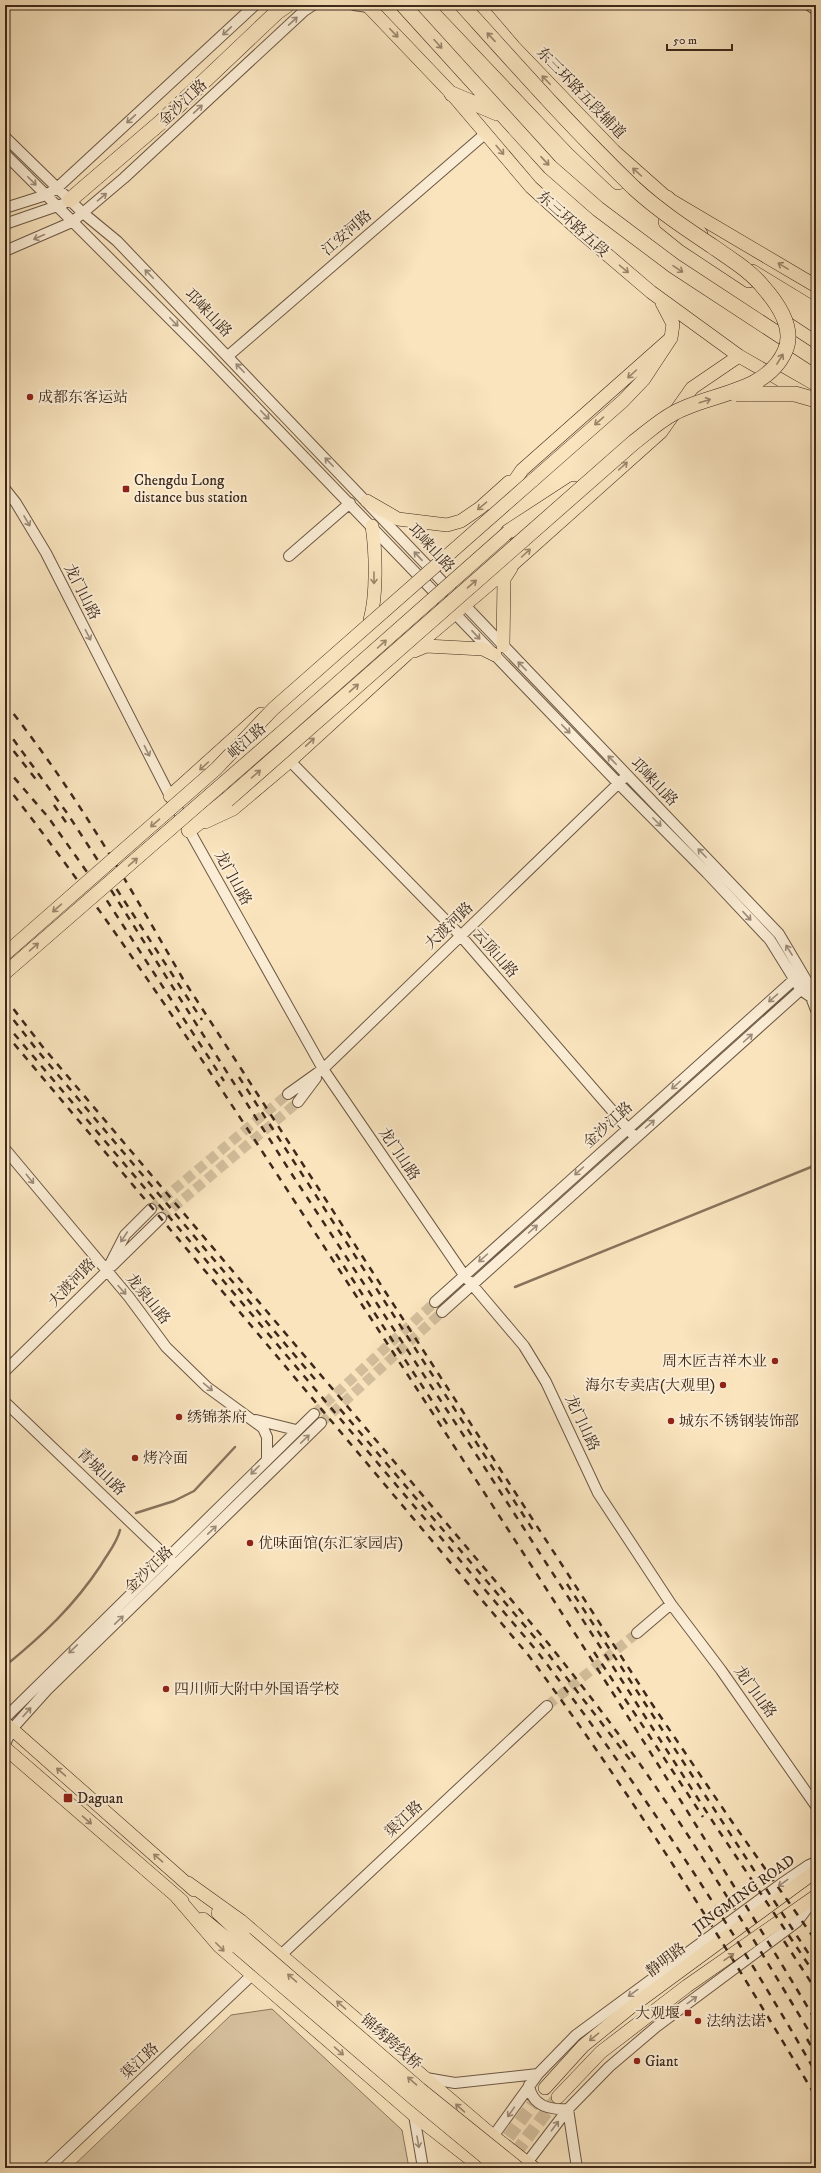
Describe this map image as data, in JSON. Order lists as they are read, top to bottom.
{
  "streets": {
    "highway": ["东三环路五段"],
    "main road": [
      "东三环路五段辅道",
      "岷江路",
      "静明路",
      "锦绣跨线桥"
    ],
    "street": [
      "金沙江路",
      "江安河路",
      "邛崃山路",
      "龙门山路",
      "大渡河路",
      "云顶山路",
      "龙泉山路",
      "青城山路",
      "渠江路",
      "JINGMING ROAD"
    ]
  },
  "crossings": [
    ["金沙江路", "邛崃山路"],
    ["金沙江路", "龙门山路"],
    ["金沙江路", "云顶山路"],
    ["金沙江路", "龙泉山路"],
    ["金沙江路", "青城山路"],
    ["东三环路五段", "江安河路"],
    ["江安河路", "邛崃山路"],
    ["邛崃山路", "大渡河路"],
    ["龙门山路", "大渡河路"],
    ["大渡河路", "云顶山路"],
    ["大渡河路", "龙泉山路"]
  ],
  "one_way": ["东三环路五段辅道", "龙泉山路"],
  "places": {
    "other": [
      "成都东客运站",
      "周木匠吉祥木业",
      "海尔专卖店(大观里)",
      "绣锦茶府",
      "城东不锈钢装饰部",
      "烤冷面",
      "优味面馆(东汇家园店)",
      "四川师大附中外国语学校",
      "法纳法诺",
      "Giant"
    ],
    "transit": ["Chengdu Long distance bus station", "Daguan", "大观堰"]
  },
  "scale_bar": "50 m"
}
